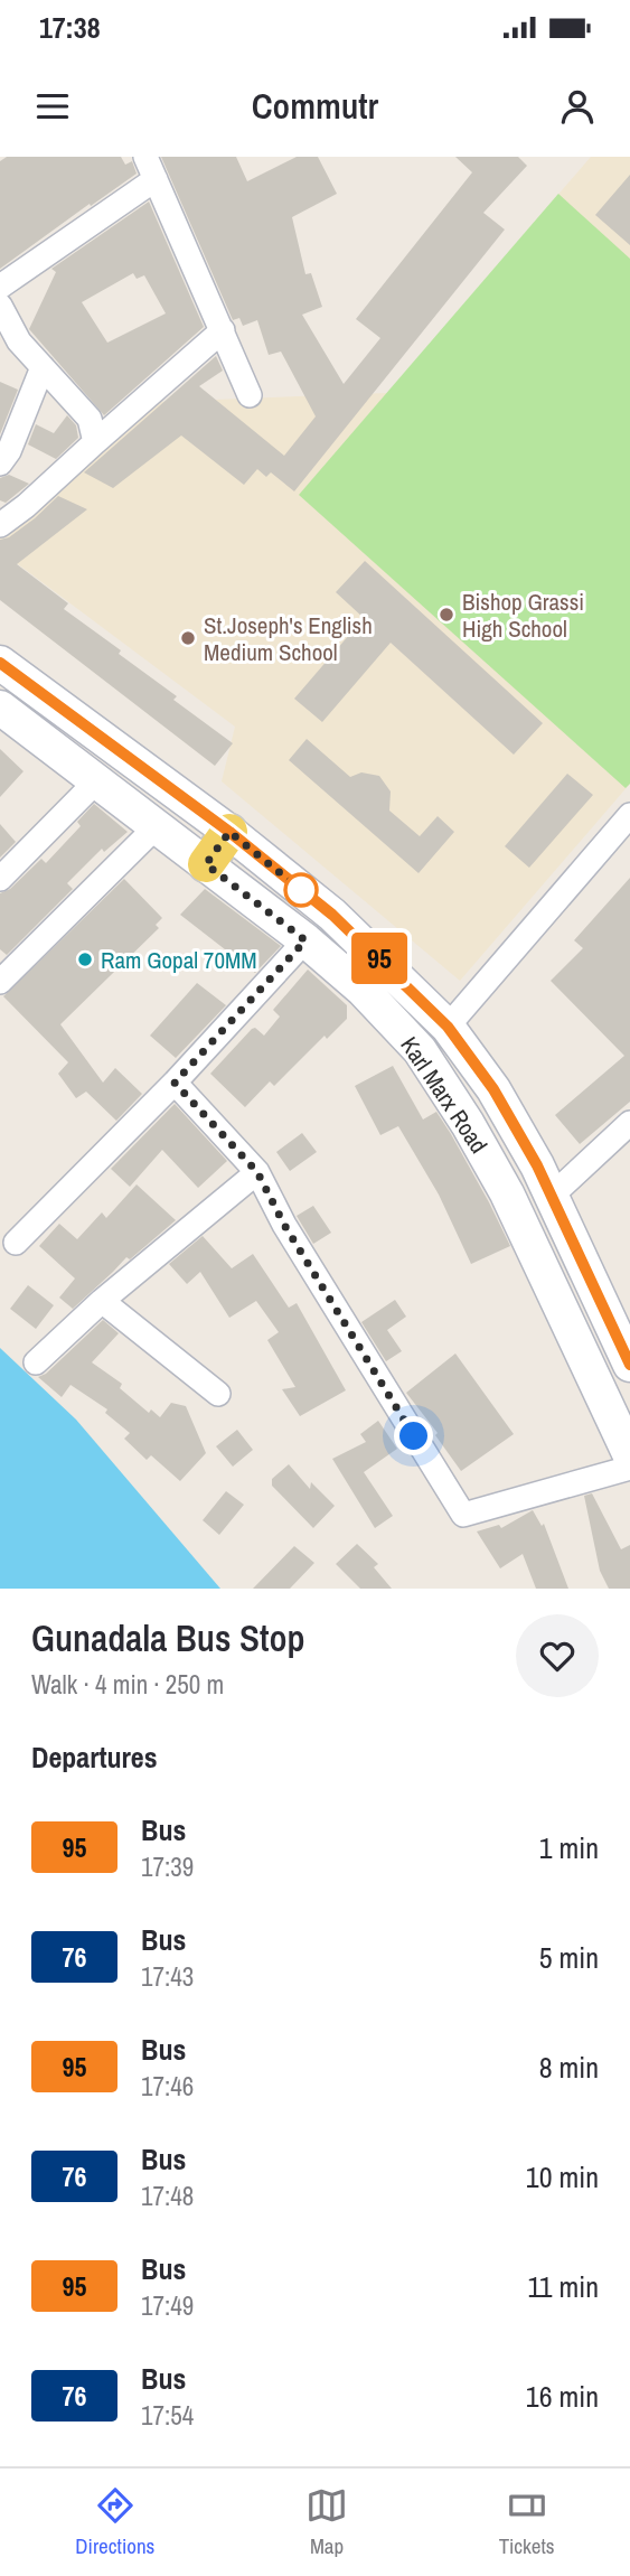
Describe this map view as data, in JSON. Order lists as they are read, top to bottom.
{
  "streets": {
    "main road": ["Karl Marx Road"]
  },
  "places": ["Bishop Grassi High School", "St.Joseph's English Medium School", "Ram Gopal 70MM"],
  "lines": ["bus line 95"],
  "page": {
    "status": "17:38",
    "header": "Commutr",
    "on_map": "95",
    "heading": [
      ["Gunadala Bus Stop", "Walk · 4 min · 250 m"],
      "Departures"
    ],
    "list": [
      {
        "mark": "95",
        "name": "Bus",
        "note": "17:39",
        "value": "1 min"
      },
      {
        "mark": "76",
        "name": "Bus",
        "note": "17:43",
        "value": "5 min"
      },
      {
        "mark": "95",
        "name": "Bus",
        "note": "17:46",
        "value": "8 min"
      },
      {
        "mark": "76",
        "name": "Bus",
        "note": "17:48",
        "value": "10 min"
      },
      {
        "mark": "95",
        "name": "Bus",
        "note": "17:49",
        "value": "11 min"
      },
      {
        "mark": "76",
        "name": "Bus",
        "note": "17:54",
        "value": "16 min"
      }
    ],
    "tabs": ["Directions", "Map", "Tickets"]
  }
}
